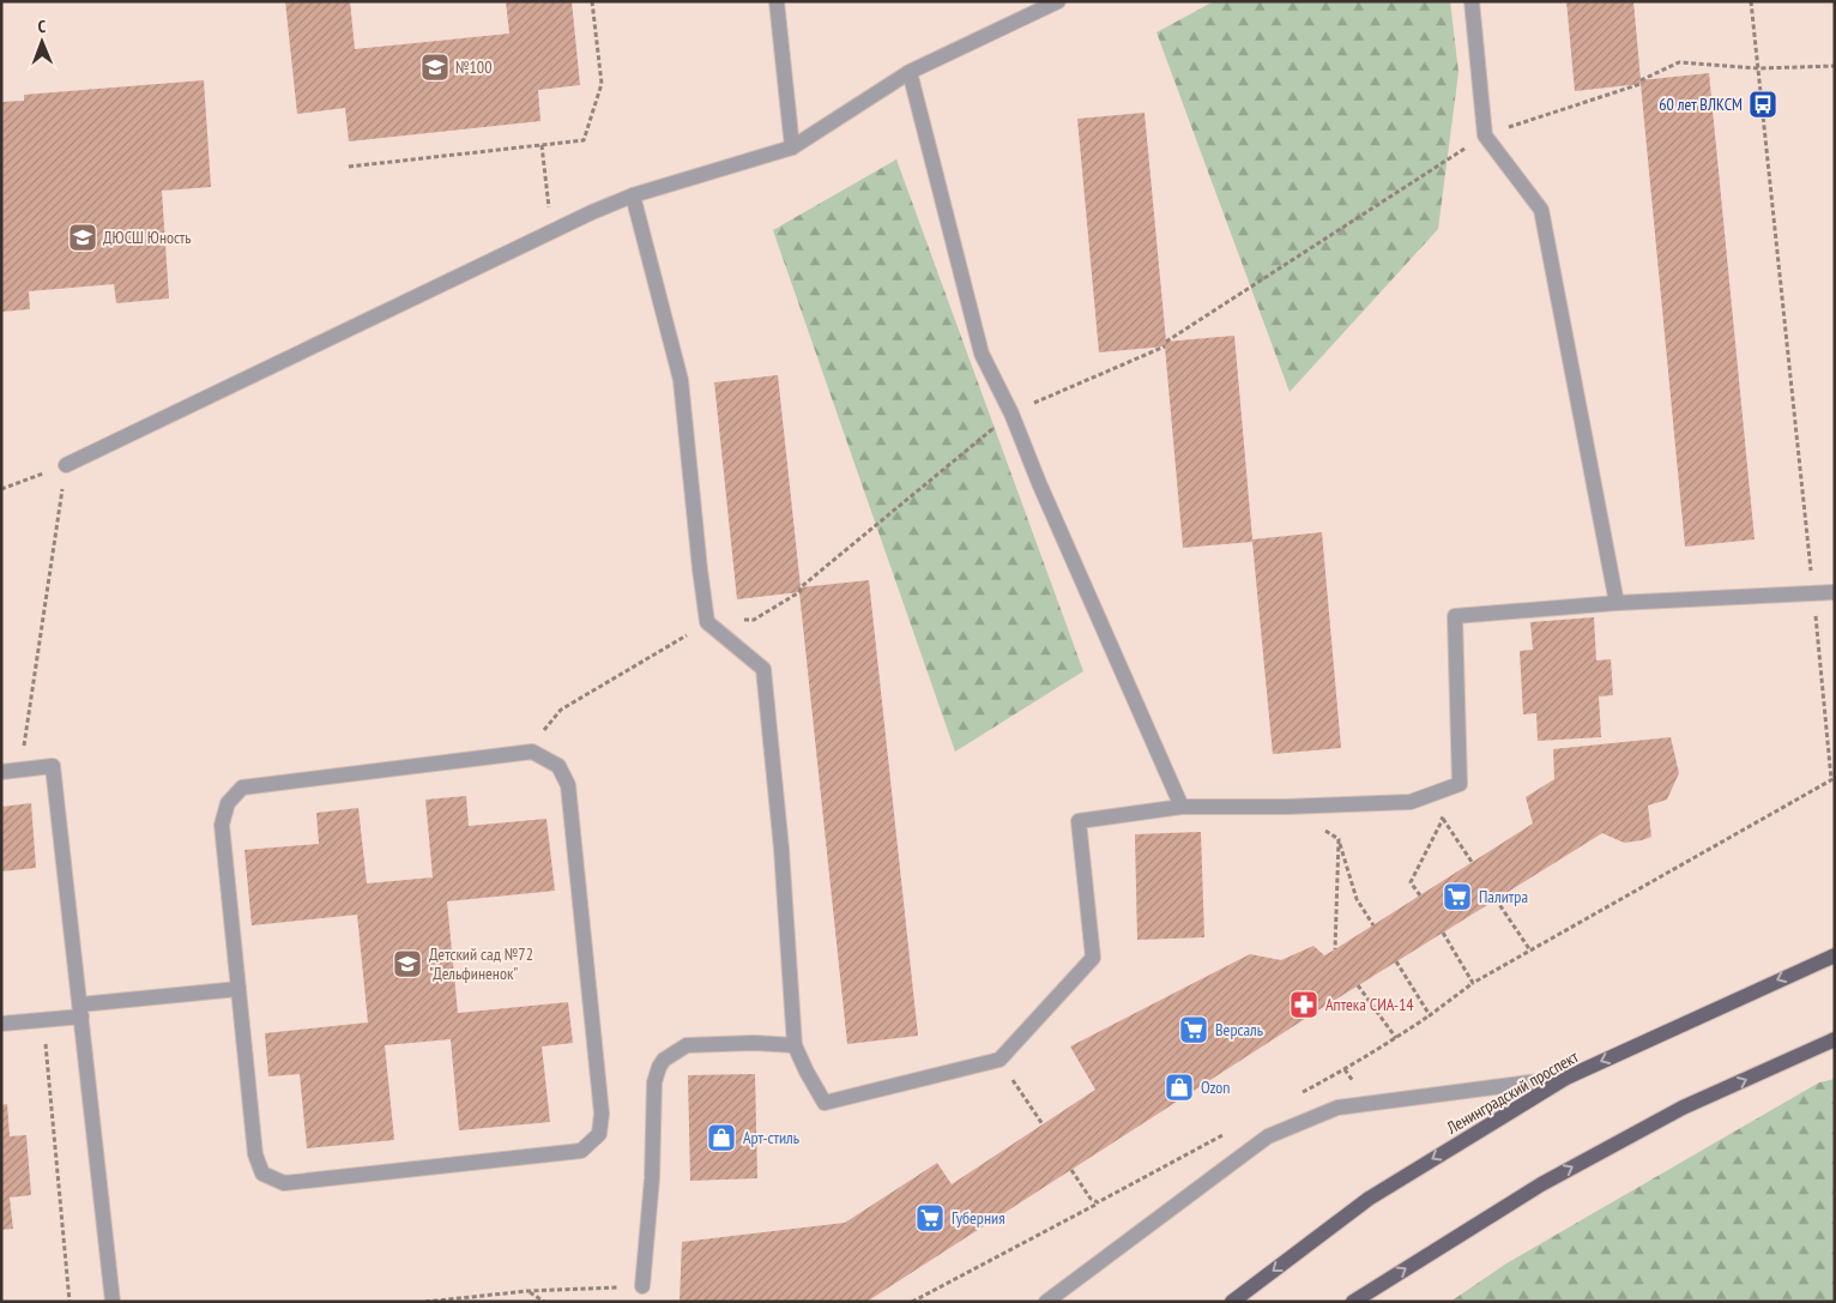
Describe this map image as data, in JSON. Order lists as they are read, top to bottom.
{
  "streets": {
    "main road": ["Ленинградский проспект"]
  },
  "places": {
    "school or university": ["№100", "ДЮСШ Юность", "Детский сад №72 \"Дельфиненок\""],
    "bus stop": ["60 лет ВЛКСМ"],
    "supermarket": ["Палитра", "Версаль", "Губерния"],
    "pharmacy": ["Аптека СИА-14"],
    "shop": ["Ozon", "Арт-стиль"]
  },
  "north": "top"
}
